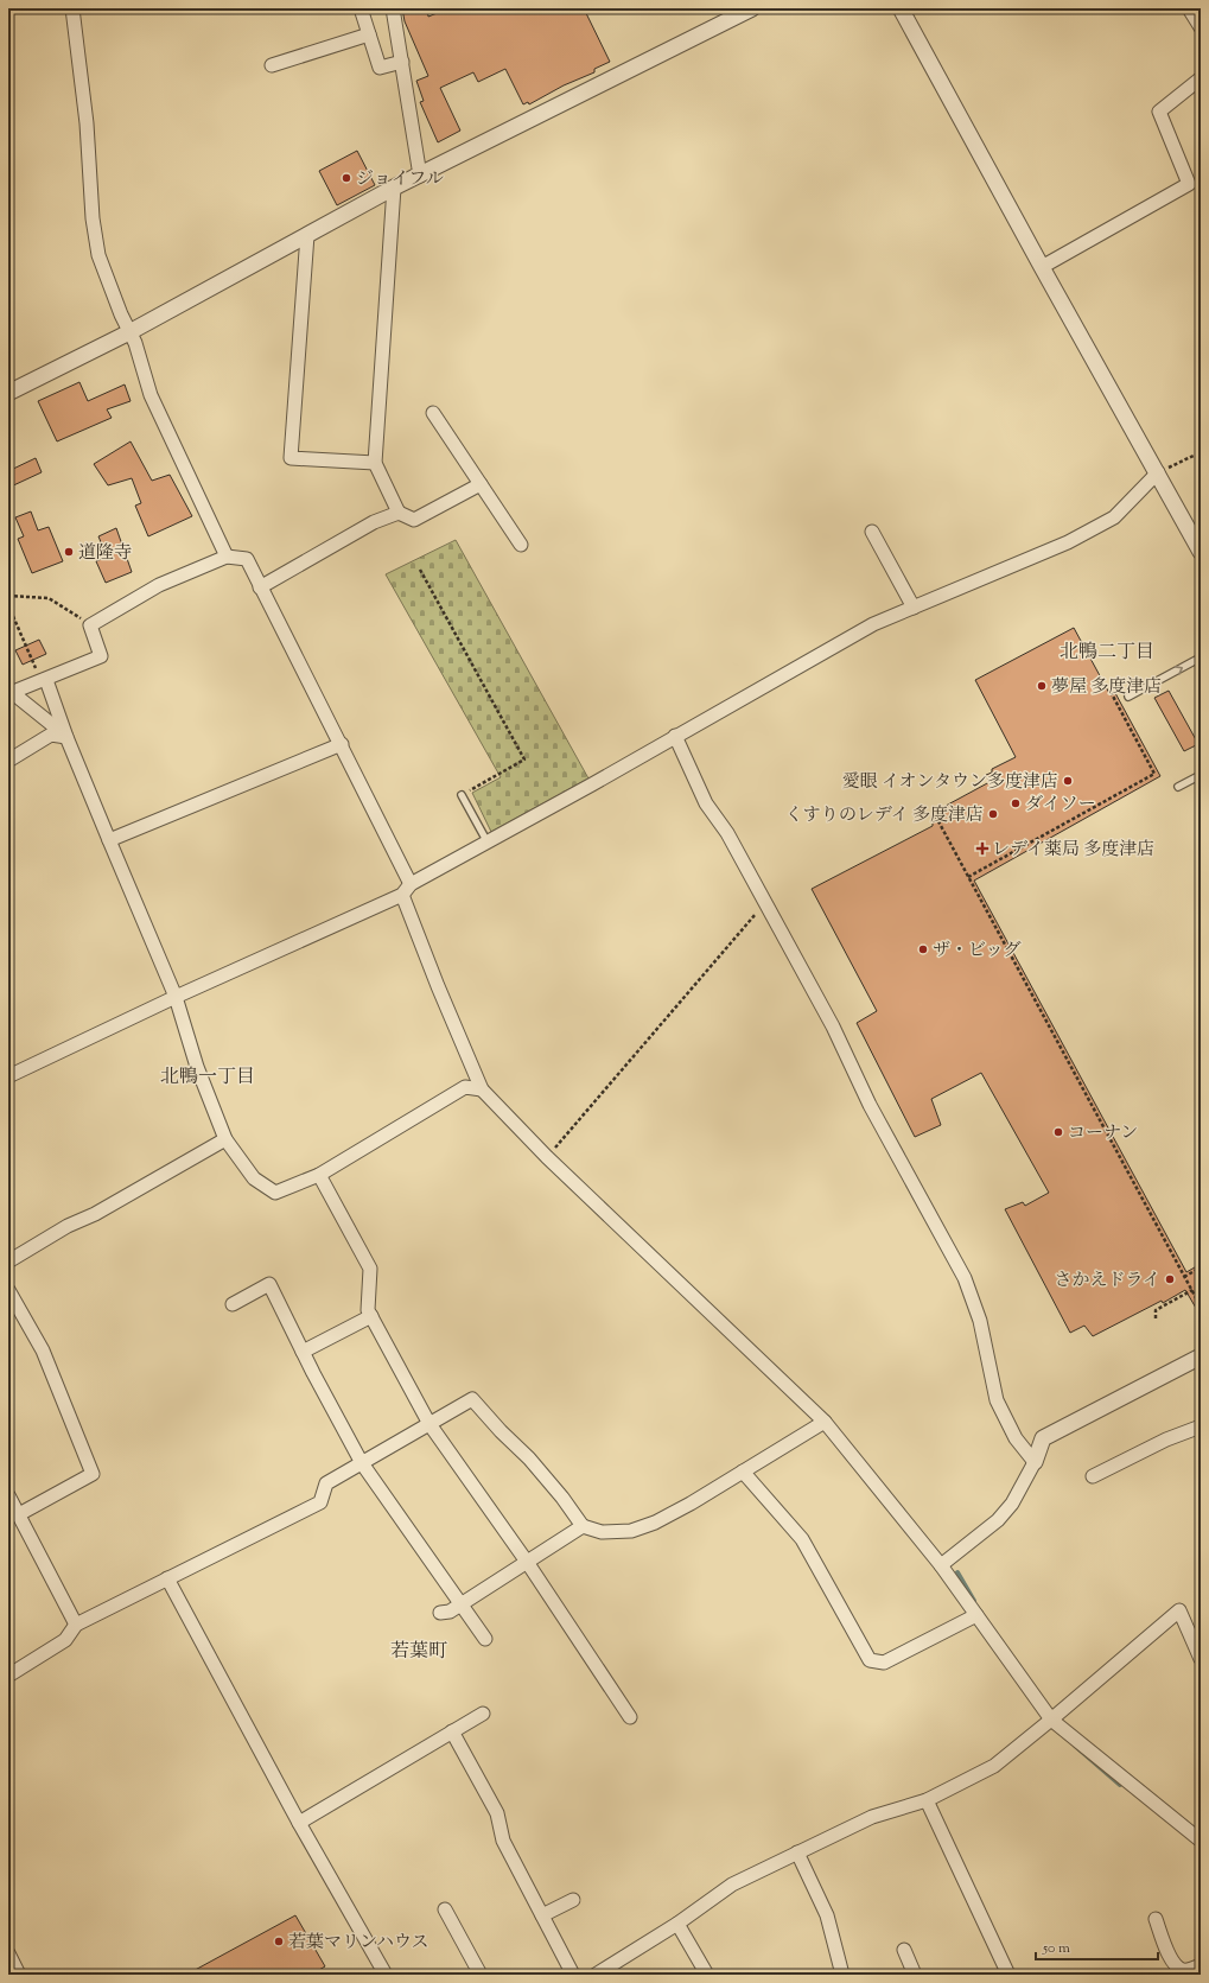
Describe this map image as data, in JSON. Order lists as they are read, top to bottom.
{
  "districts": ["北鴨二丁目", "北鴨一丁目", "若葉町"],
  "places": {
    "other": [
      "ジョイフル",
      "道隆寺",
      "夢屋 多度津店",
      "愛眼 イオンタウン多度津店",
      "ダイソー",
      "くすりのレデイ 多度津店",
      "ザ・ビッグ",
      "コーナン",
      "さかえドライ",
      "若葉マリンハウス"
    ],
    "health": ["レデイ薬局 多度津店"]
  },
  "scale_bar": "50 m"
}
